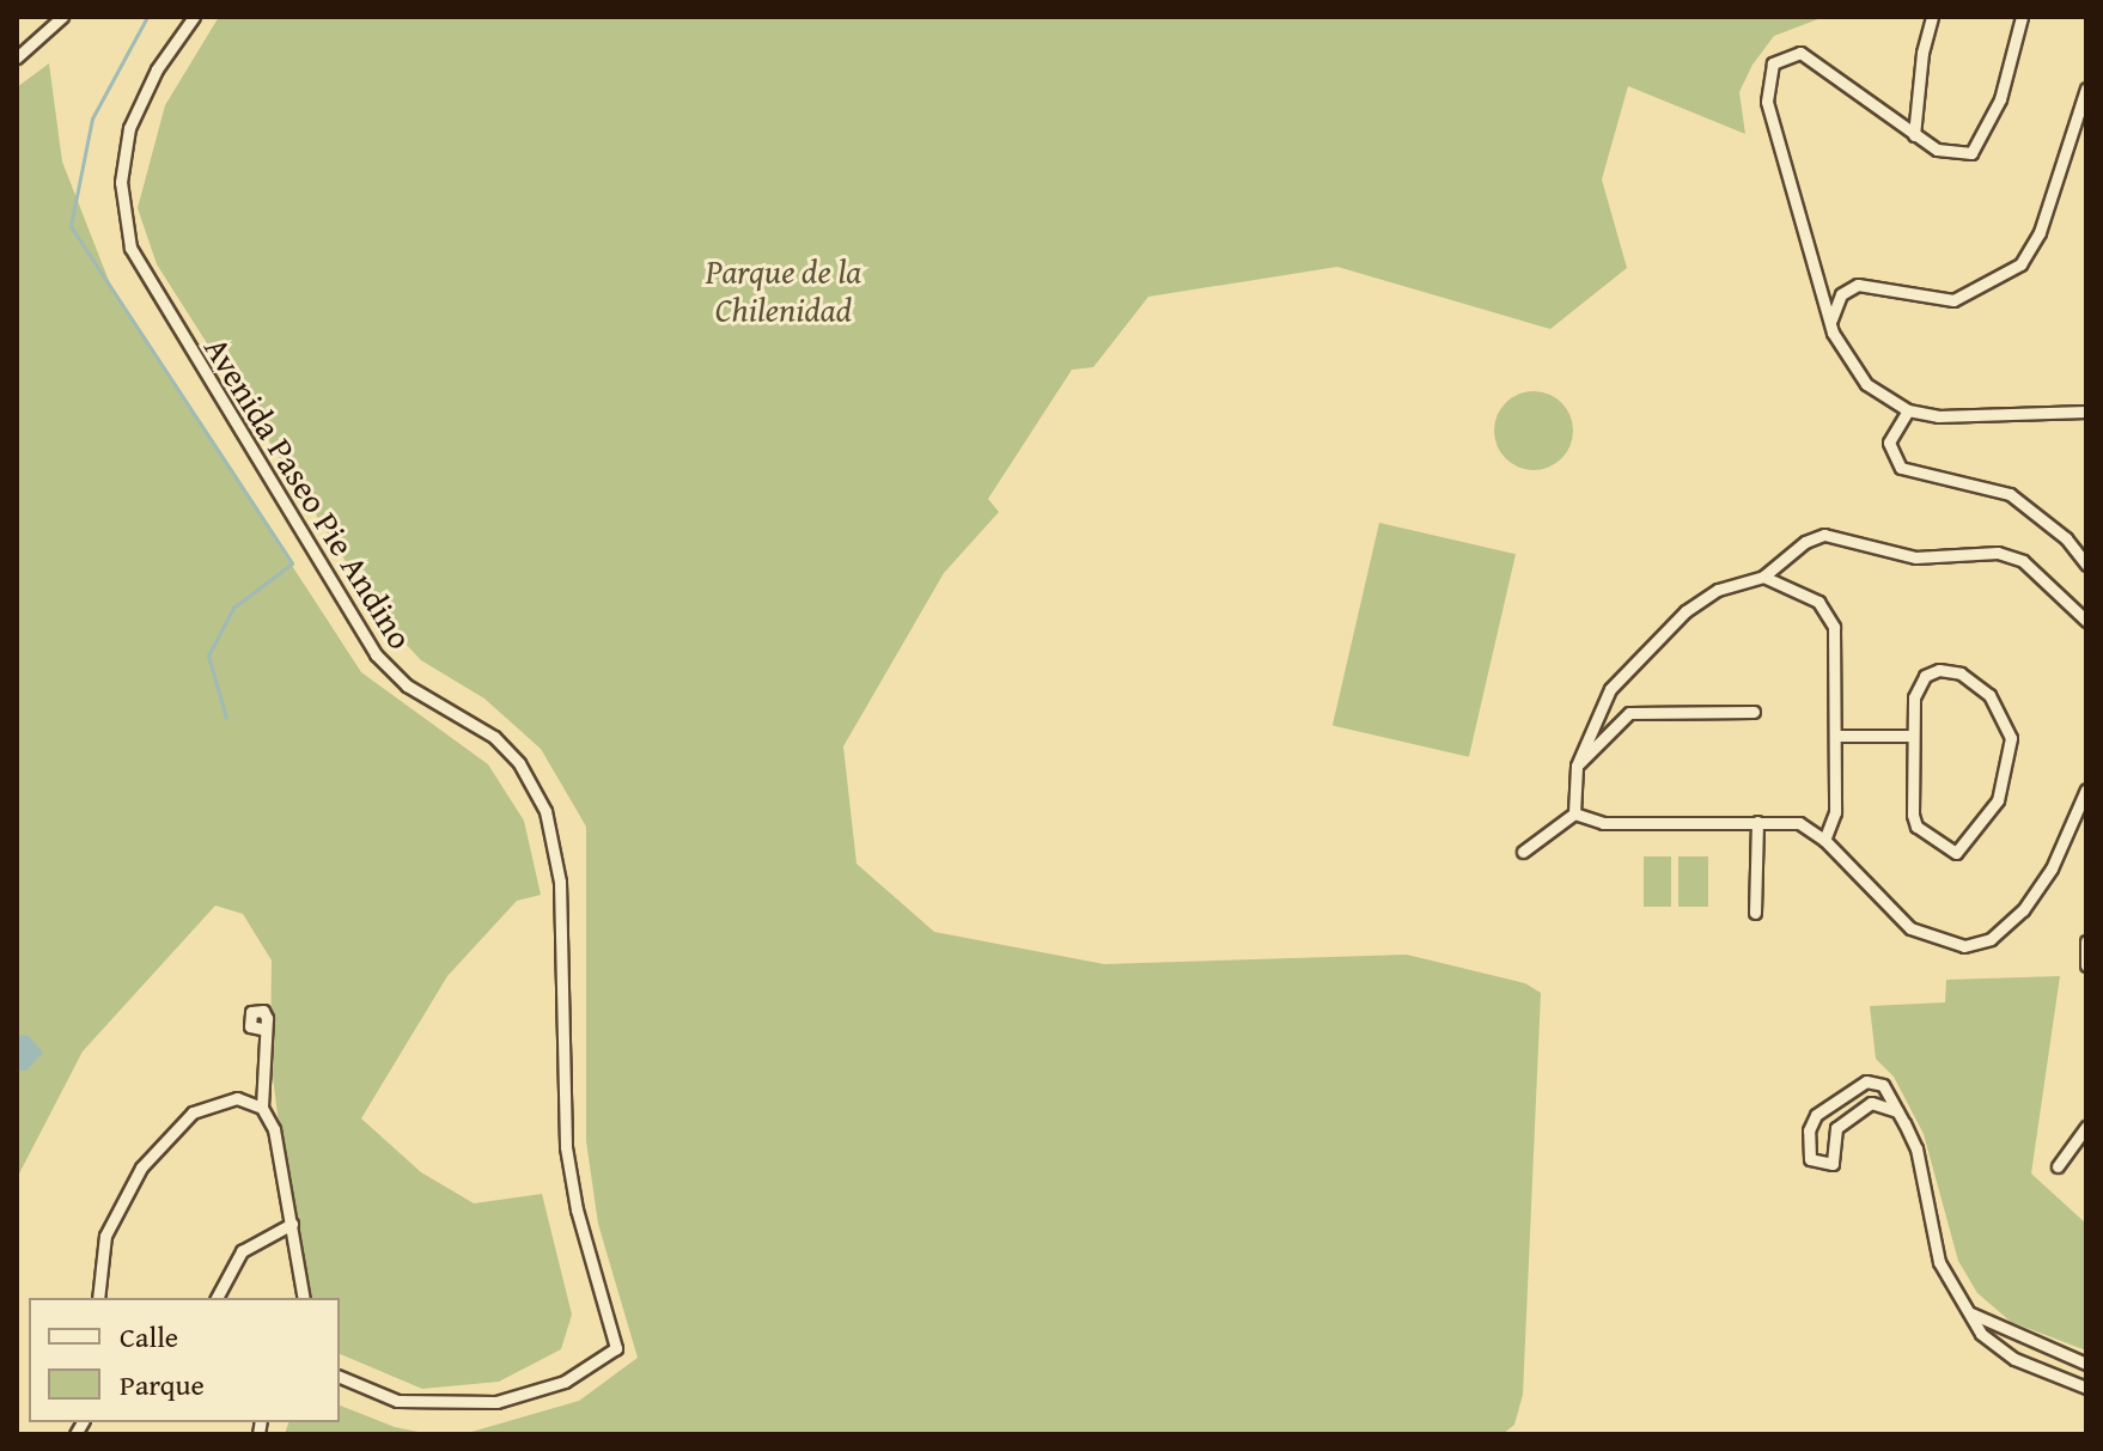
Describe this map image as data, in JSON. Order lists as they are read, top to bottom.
{
  "streets": {
    "street": ["Avenida Paseo Pie Andino"]
  },
  "parks": ["Parque de la Chilenidad"],
  "legend": ["Calle", "Parque"]
}
